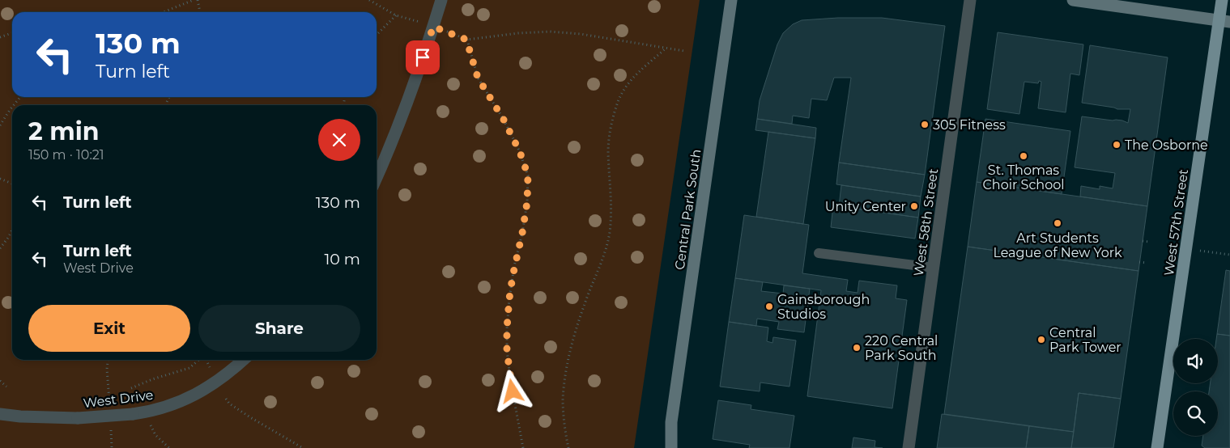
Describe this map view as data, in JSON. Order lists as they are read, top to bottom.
{
  "streets": {
    "main road": ["Central Park South", "West 57th Street"],
    "street": ["West 58th Street", "West Drive"]
  },
  "places": [
    "305 Fitness",
    "The Osborne",
    "St. Thomas Choir School",
    "Unity Center",
    "Art Students League of New York",
    "Gainsborough Studios",
    "Central Park Tower",
    "220 Central Park South"
  ],
  "page": {
    "turn": ["130 m", "Turn left"],
    "heading": ["2 min", "150 m · 10:21"],
    "list": [
      {
        "name": "Turn left",
        "value": "130 m"
      },
      {
        "name": "Turn left",
        "note": "West Drive",
        "value": "10 m"
      }
    ],
    "buttons": ["Exit", "Share"]
  }
}
